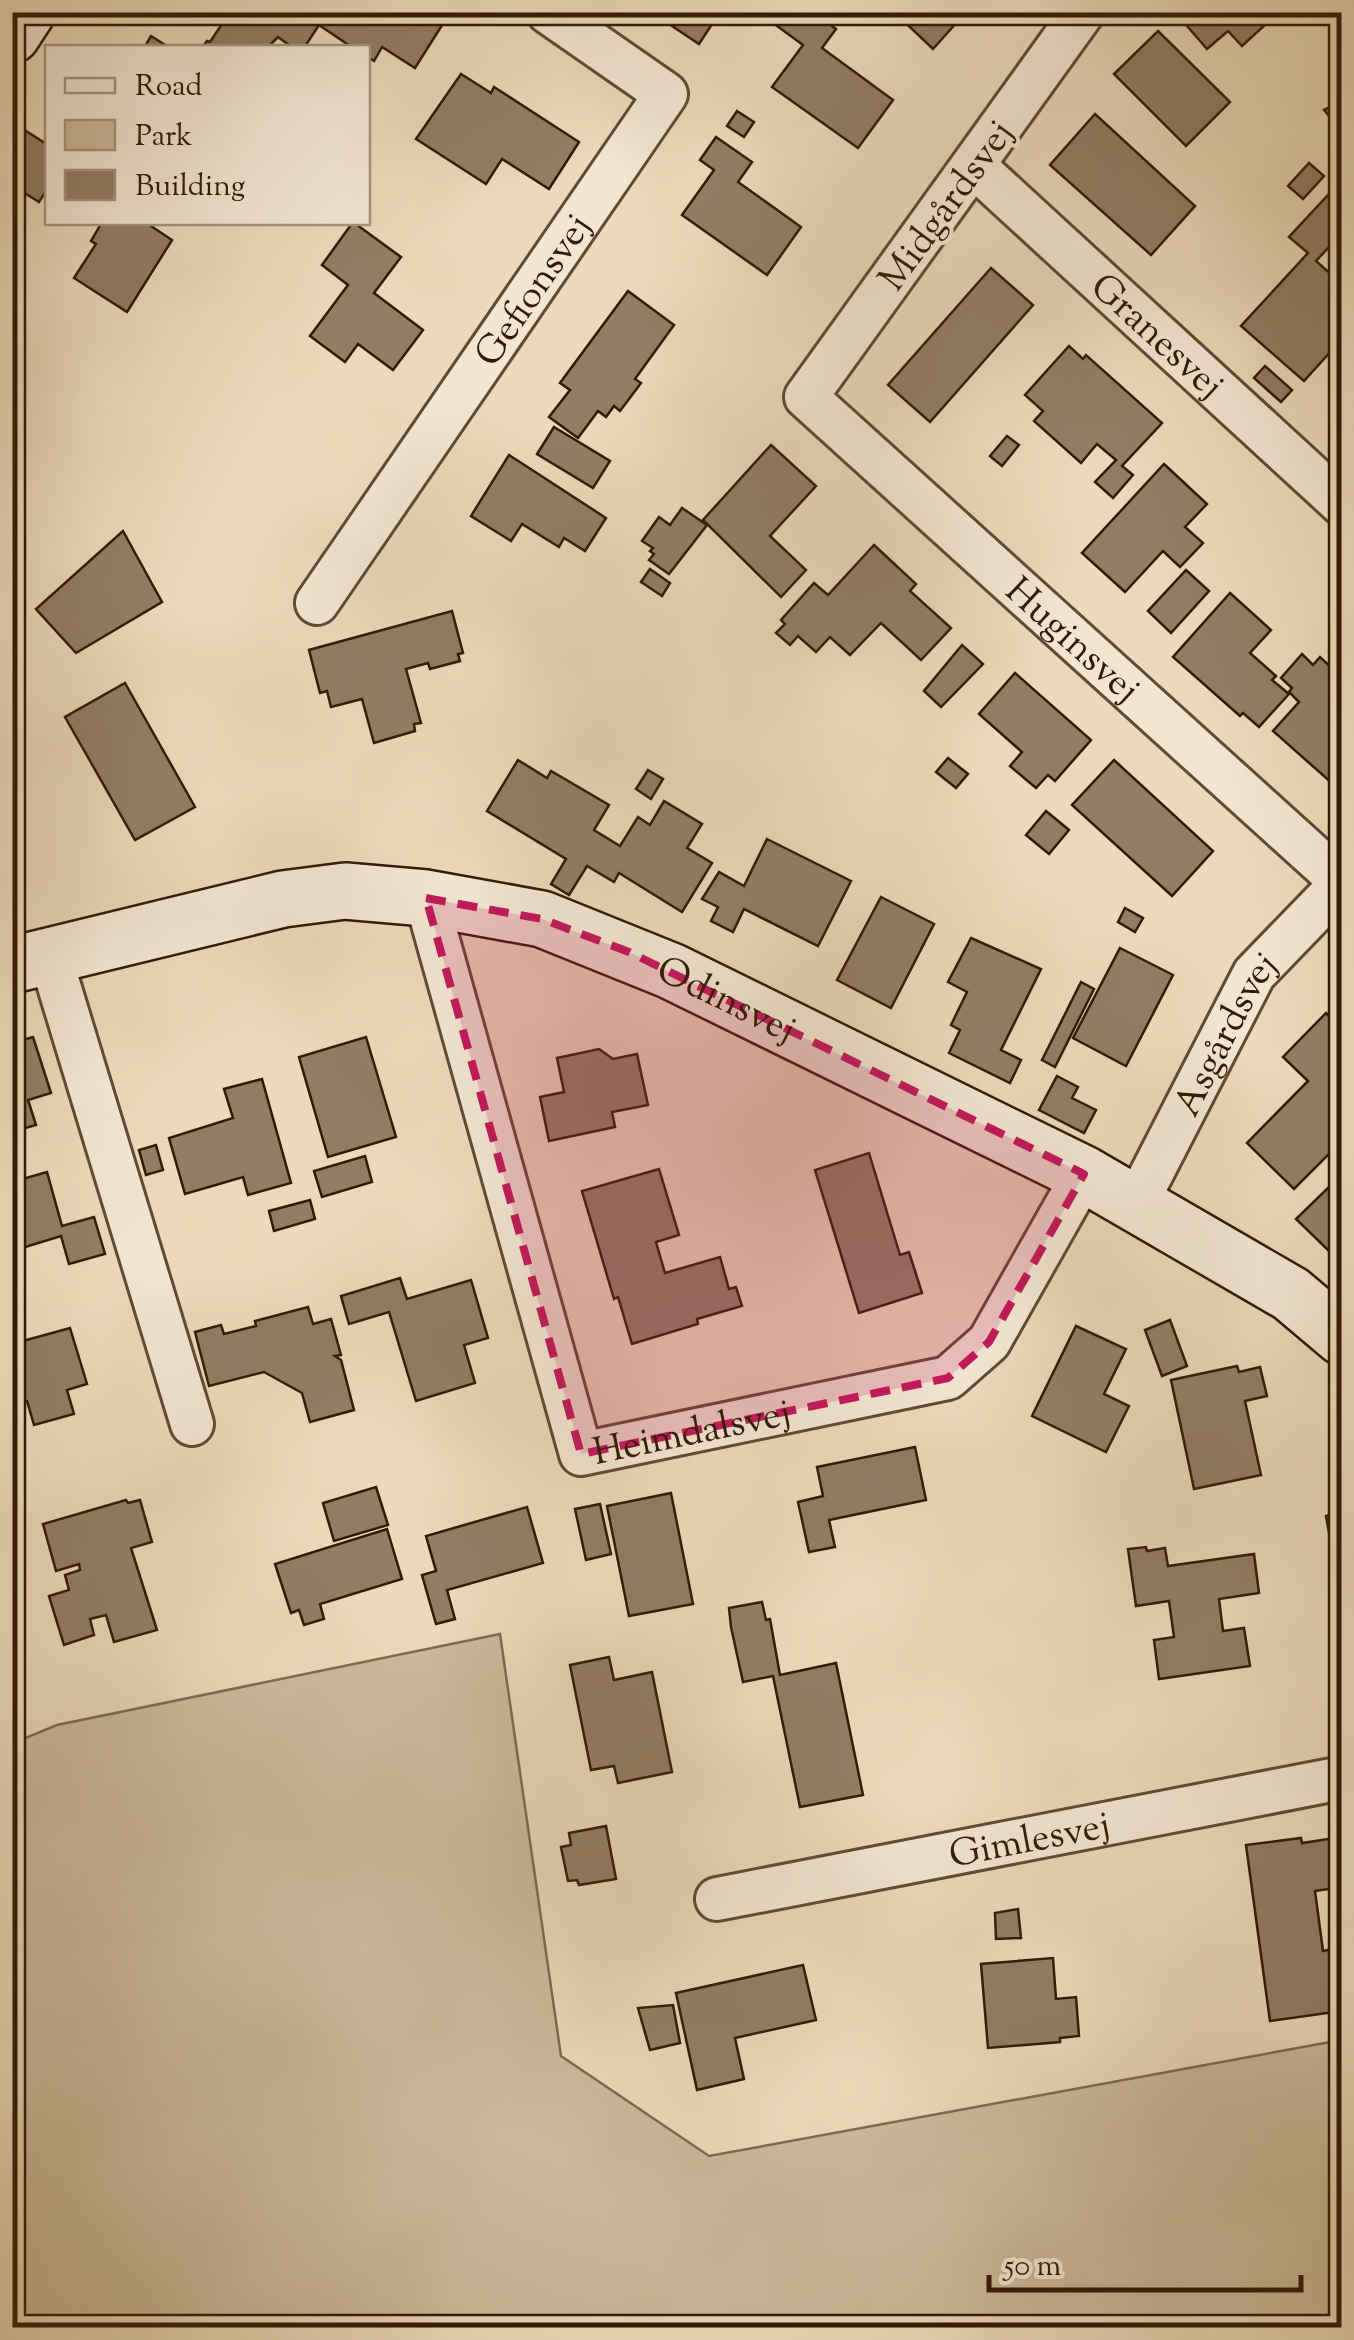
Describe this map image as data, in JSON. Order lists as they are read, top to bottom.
{
  "streets": {
    "street": [
      "Midgårdsvej",
      "Gefionsvej",
      "Granesvej",
      "Huginsvej",
      "Odinsvej",
      "Asgårdsvej",
      "Heimdalsvej",
      "Gimlesvej"
    ]
  },
  "crossings": [
    ["Midgårdsvej", "Granesvej"],
    ["Midgårdsvej", "Huginsvej"],
    ["Huginsvej", "Asgårdsvej"],
    ["Odinsvej", "Asgårdsvej"],
    ["Odinsvej", "Heimdalsvej"]
  ],
  "legend": ["Road", "Park", "Building"],
  "scale_bar": "50 m"
}
